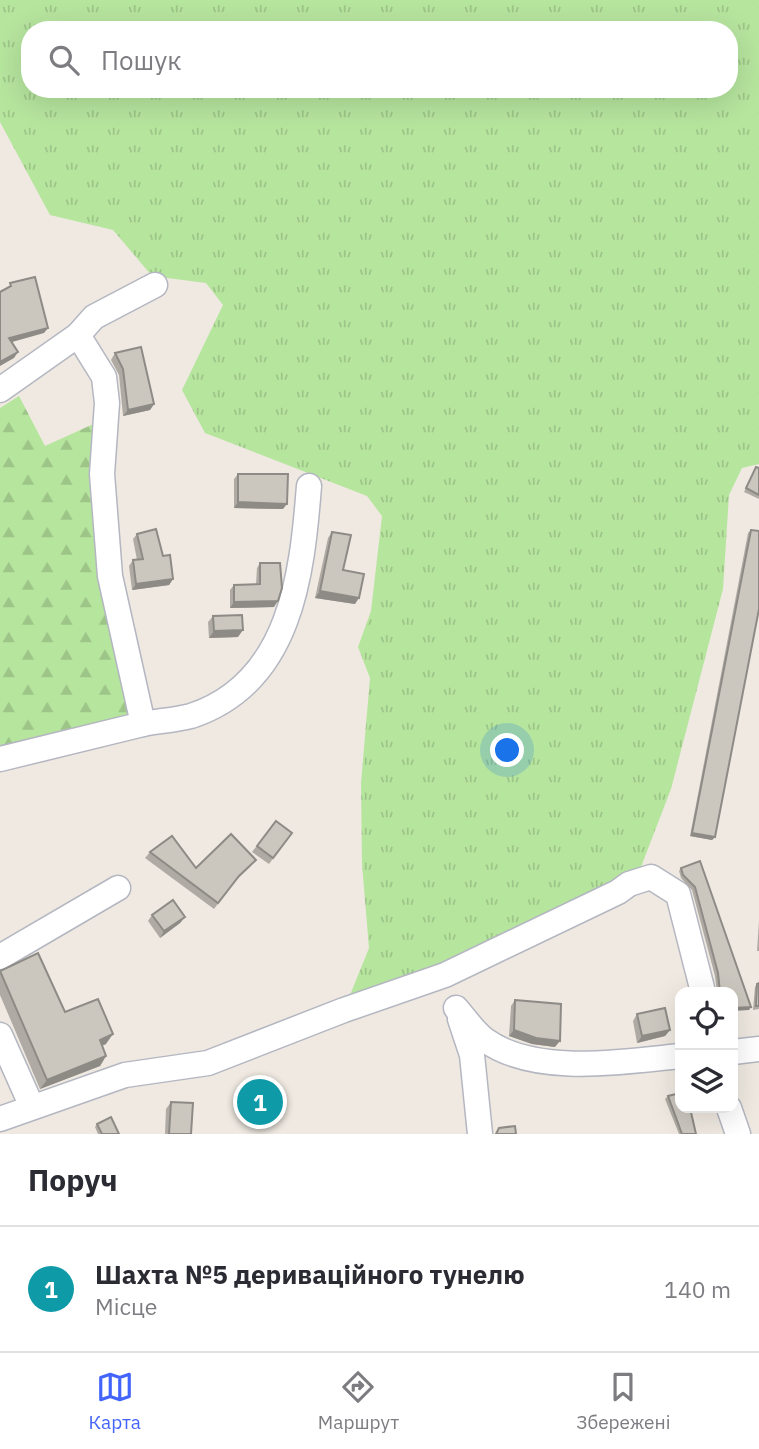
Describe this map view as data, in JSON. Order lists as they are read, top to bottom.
{
  "page": {
    "search": "Пошук",
    "pins": "1",
    "heading": "Поруч",
    "list": [
      {
        "mark": "1",
        "name": "Шахта №5 дериваційного тунелю",
        "note": "Місце",
        "value": "140 m"
      }
    ],
    "nav": ["Карта", "Маршрут", "Збережені"]
  }
}
